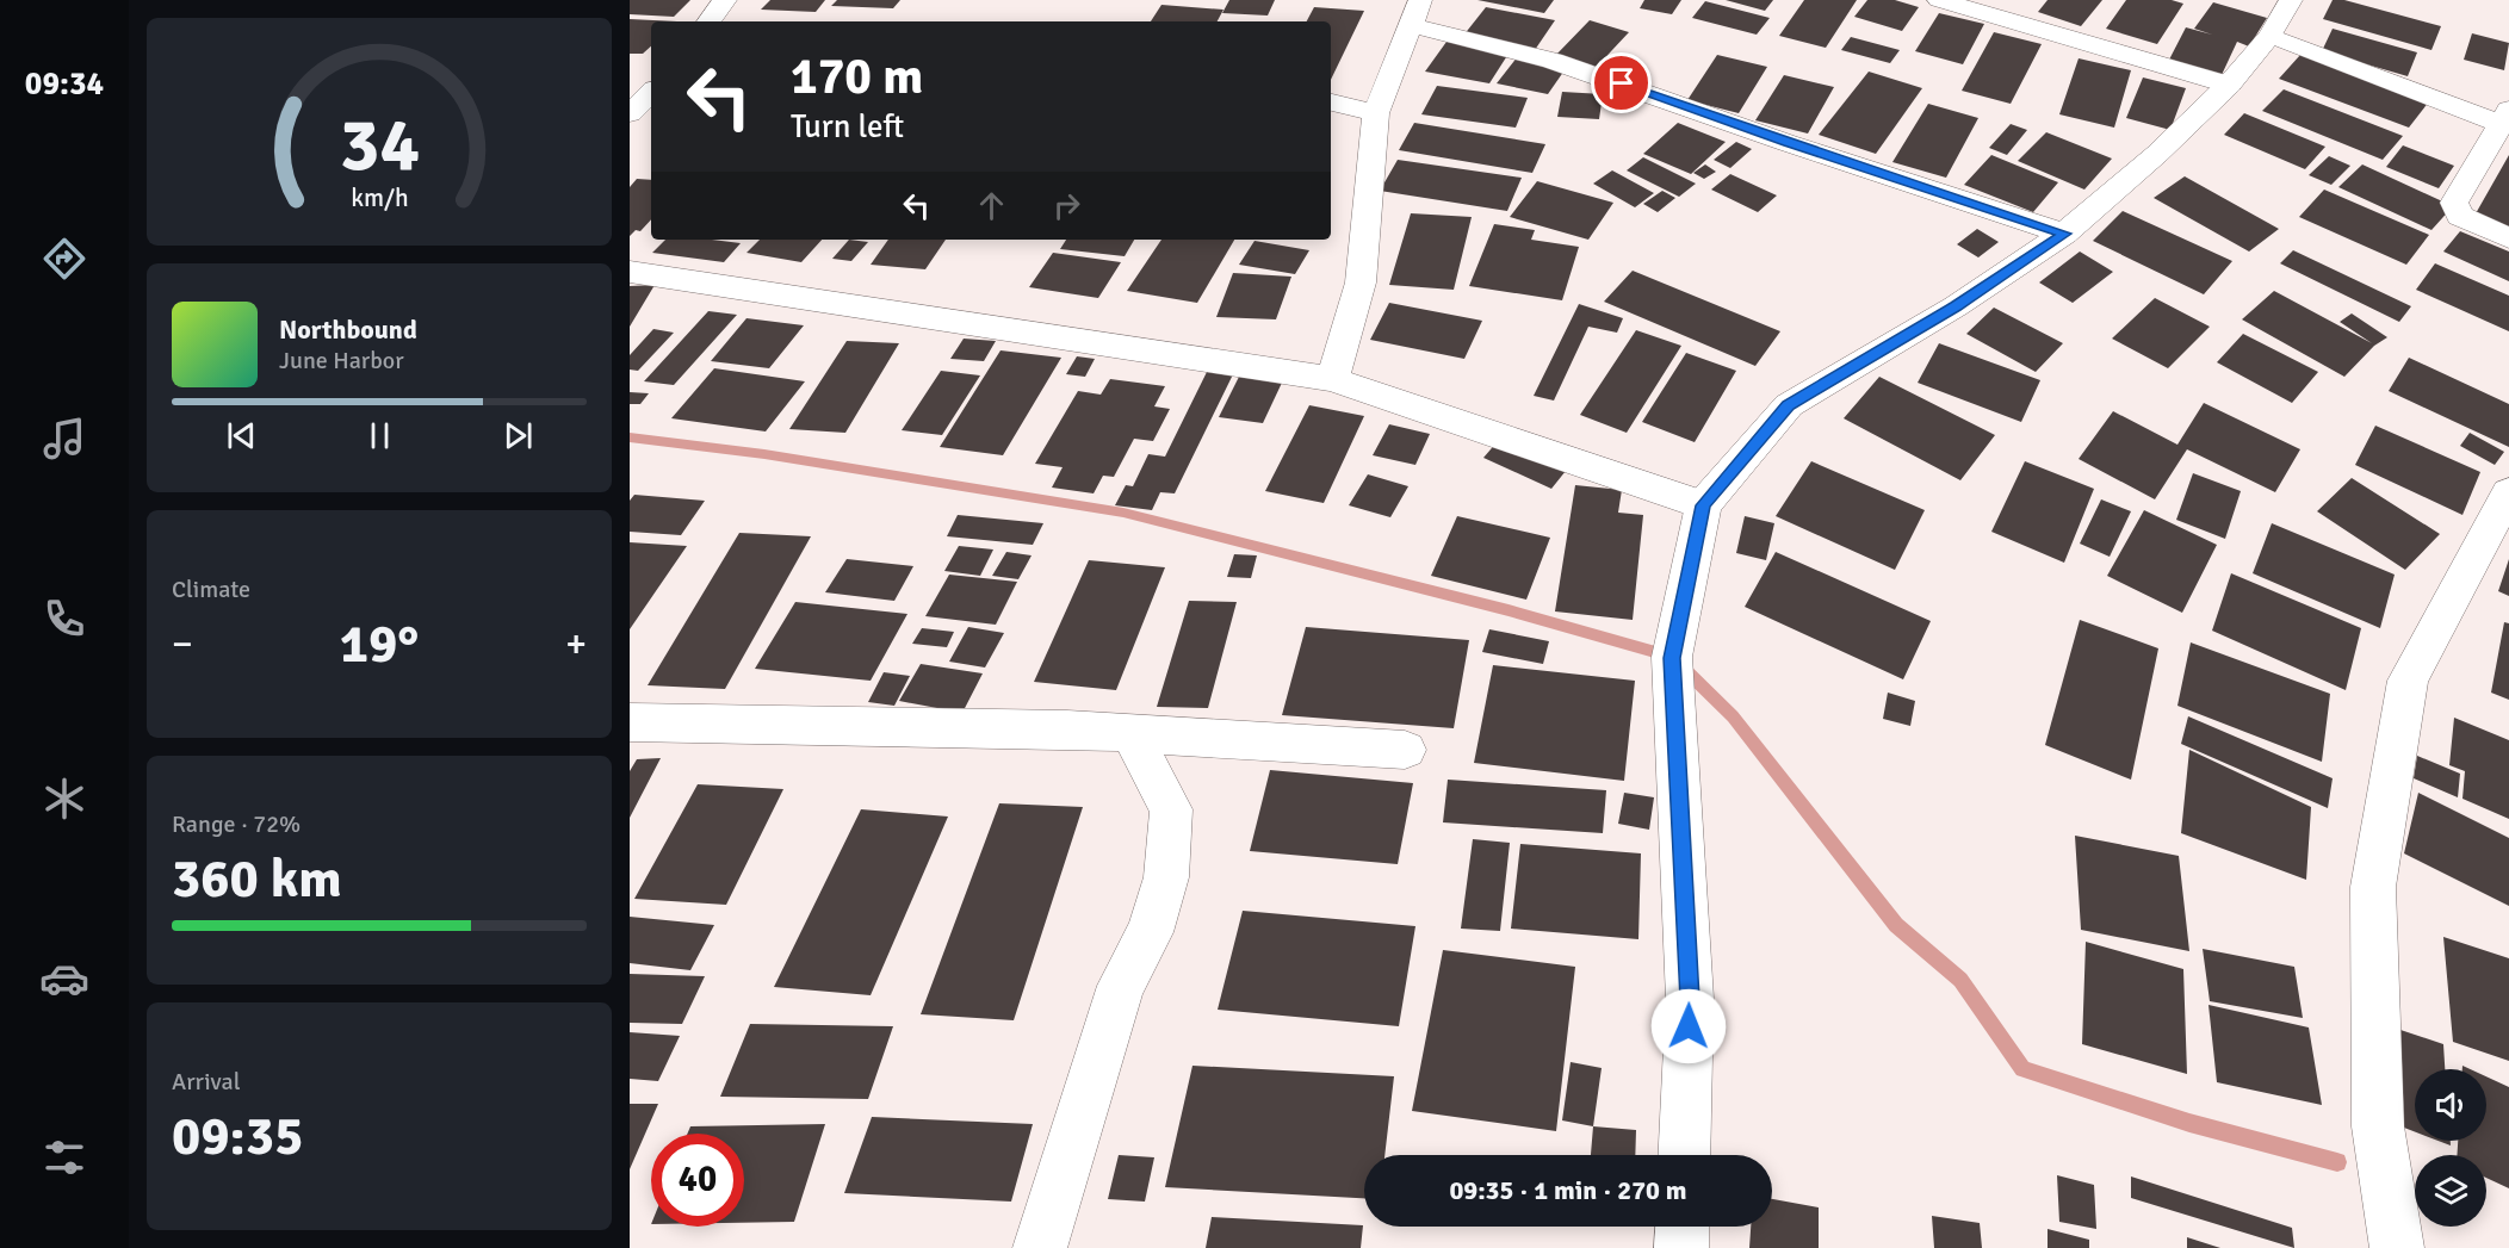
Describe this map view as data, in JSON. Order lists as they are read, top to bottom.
{
  "page": {
    "tabs": "09:34",
    "turn": ["170 m", "Turn left"],
    "song": ["Northbound", "June Harbor"],
    "tile": [
      "Climate",
      ["Range · 72%", "360 km"],
      ["Arrival", "09:35"]
    ],
    "heat": ["−", "19°", "+"],
    "limit": "40",
    "trip": "09:35 · 1 min · 270 m",
    "gauge": ["34", "km/h"]
  }
}
